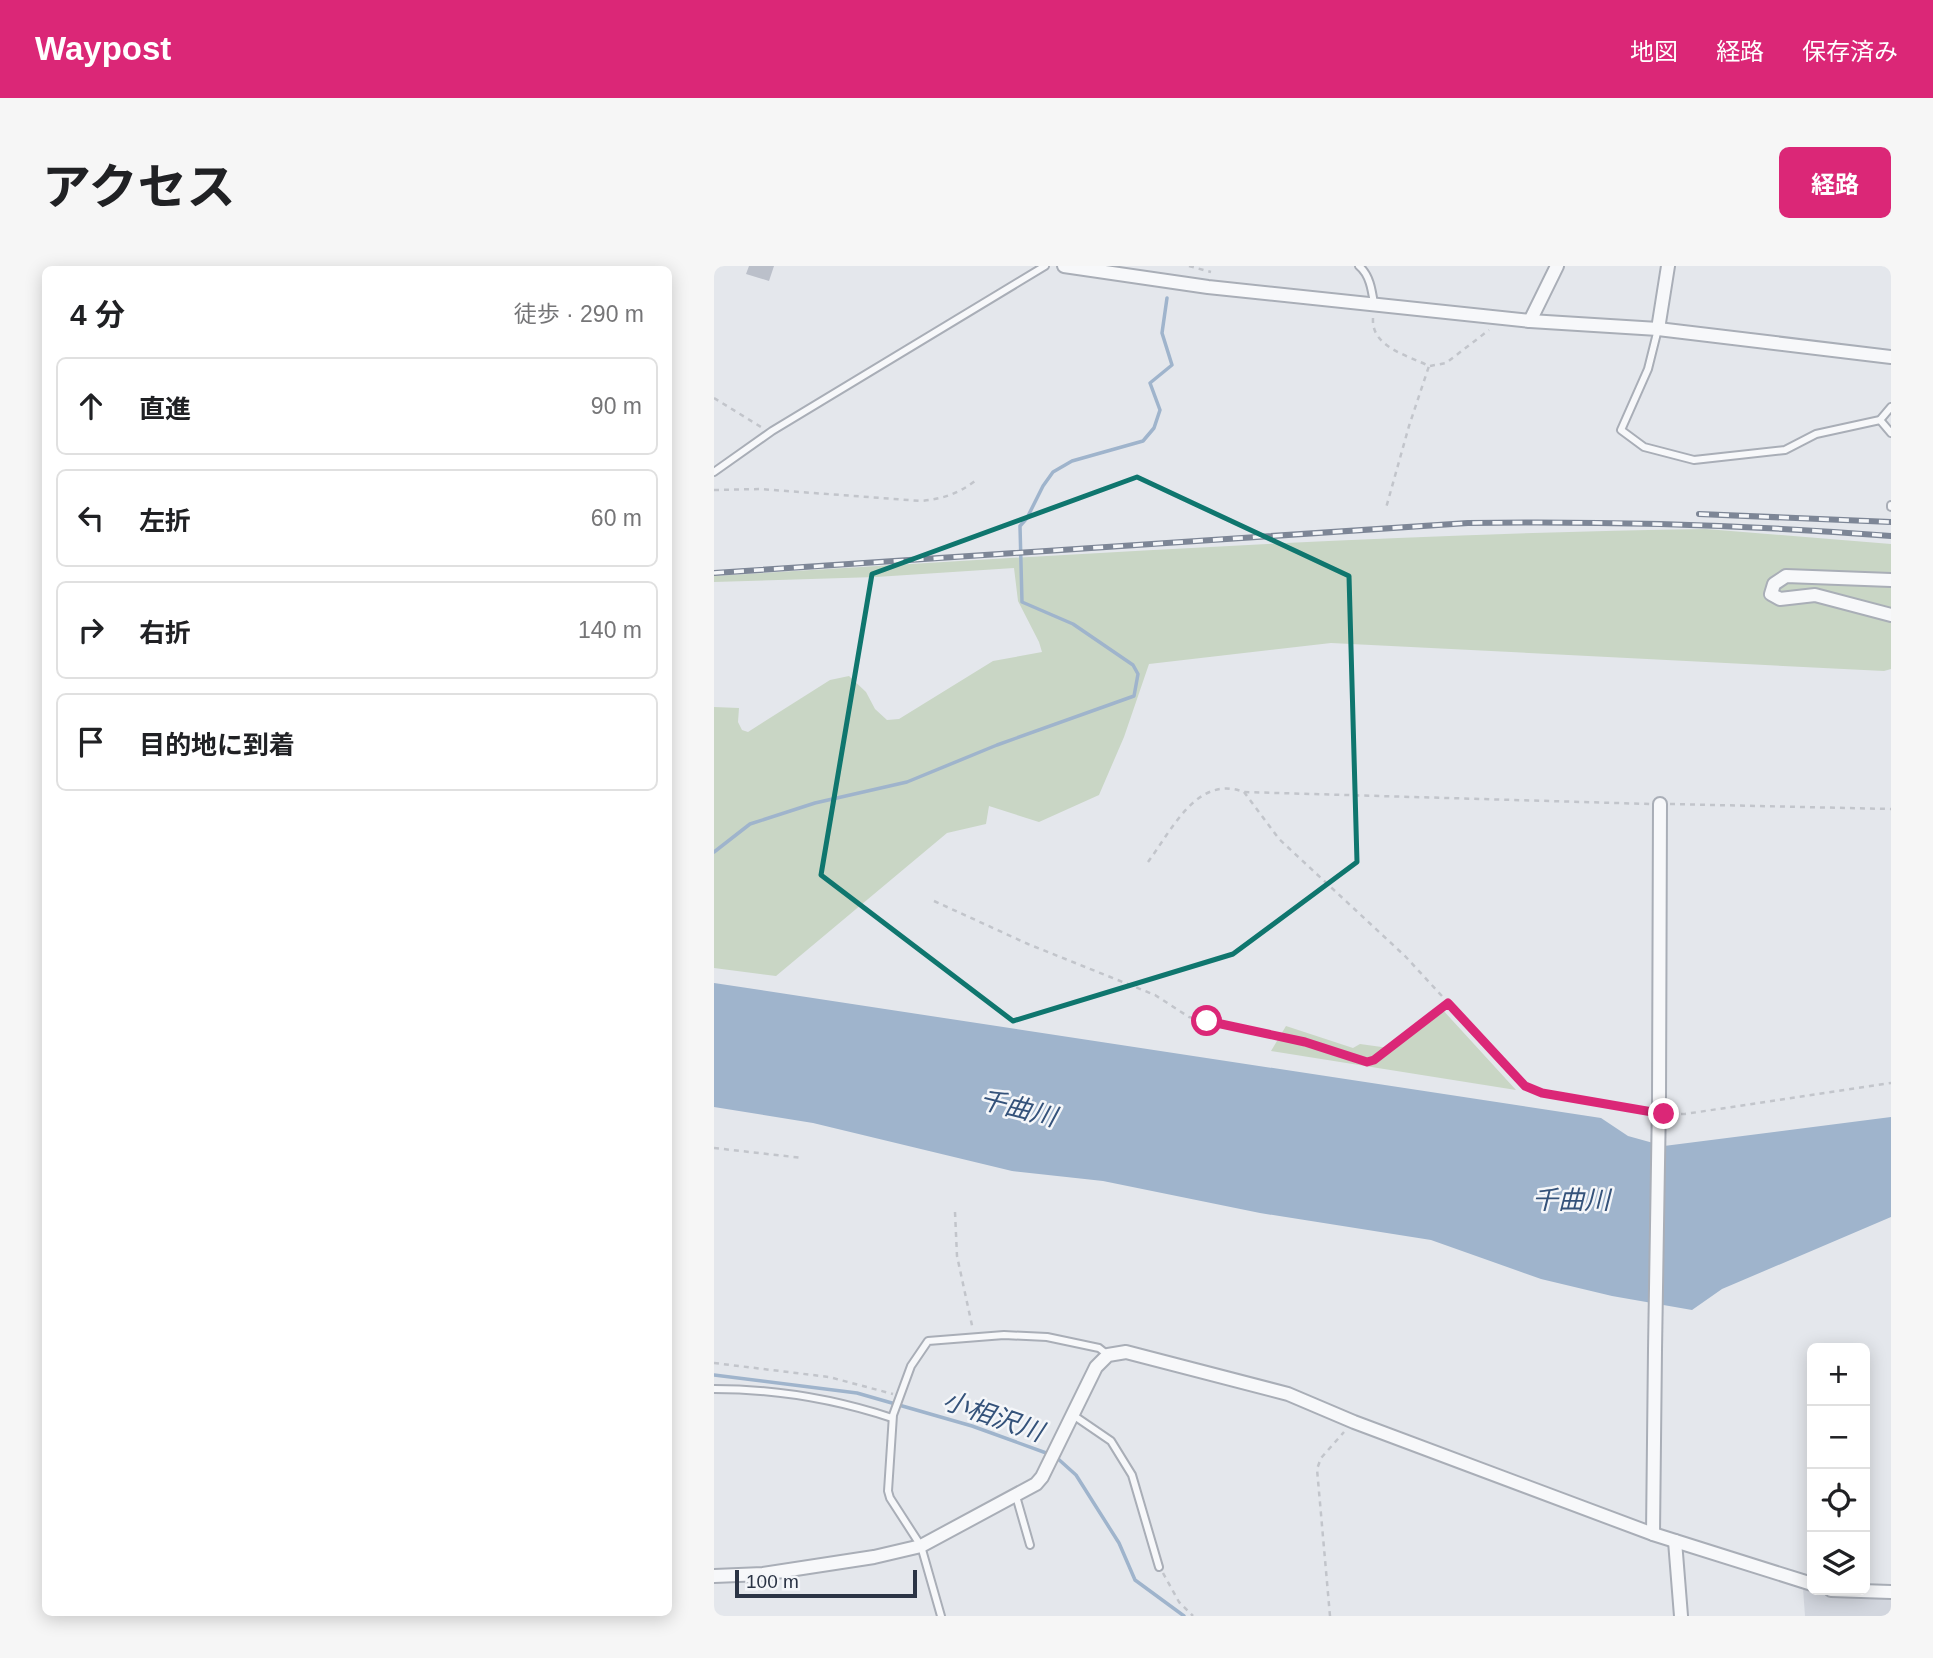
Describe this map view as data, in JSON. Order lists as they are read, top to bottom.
{
  "water": ["千曲川", "小相沢川"],
  "scale_bar": "100 m",
  "page": {
    "header": "Waypost",
    "nav": ["地図", "経路", "保存済み"],
    "title": "アクセス",
    "buttons": "経路",
    "heading": ["4 分", "徒歩 · 290 m"],
    "list": [
      ["直進", "90 m"],
      ["左折", "60 m"],
      ["右折", "140 m"],
      "目的地に到着"
    ],
    "map_buttons": ["+", "−"],
    "scale": "100 m"
  }
}
